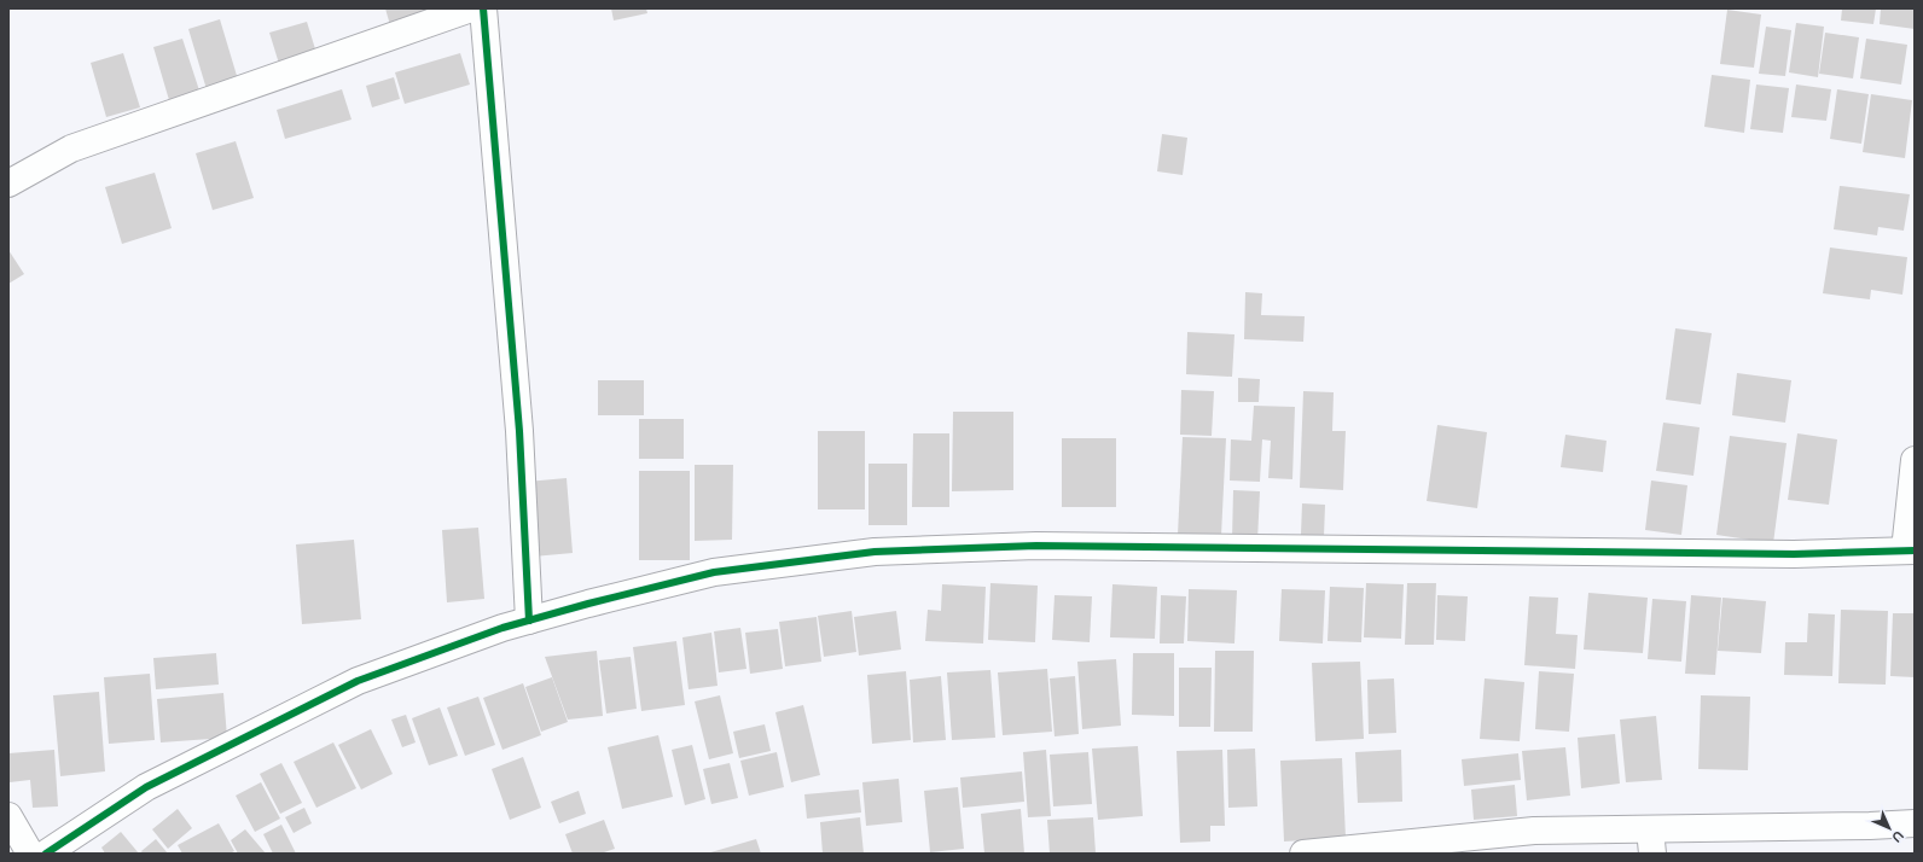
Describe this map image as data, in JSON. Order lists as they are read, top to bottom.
{
  "north": "bottom right"
}
